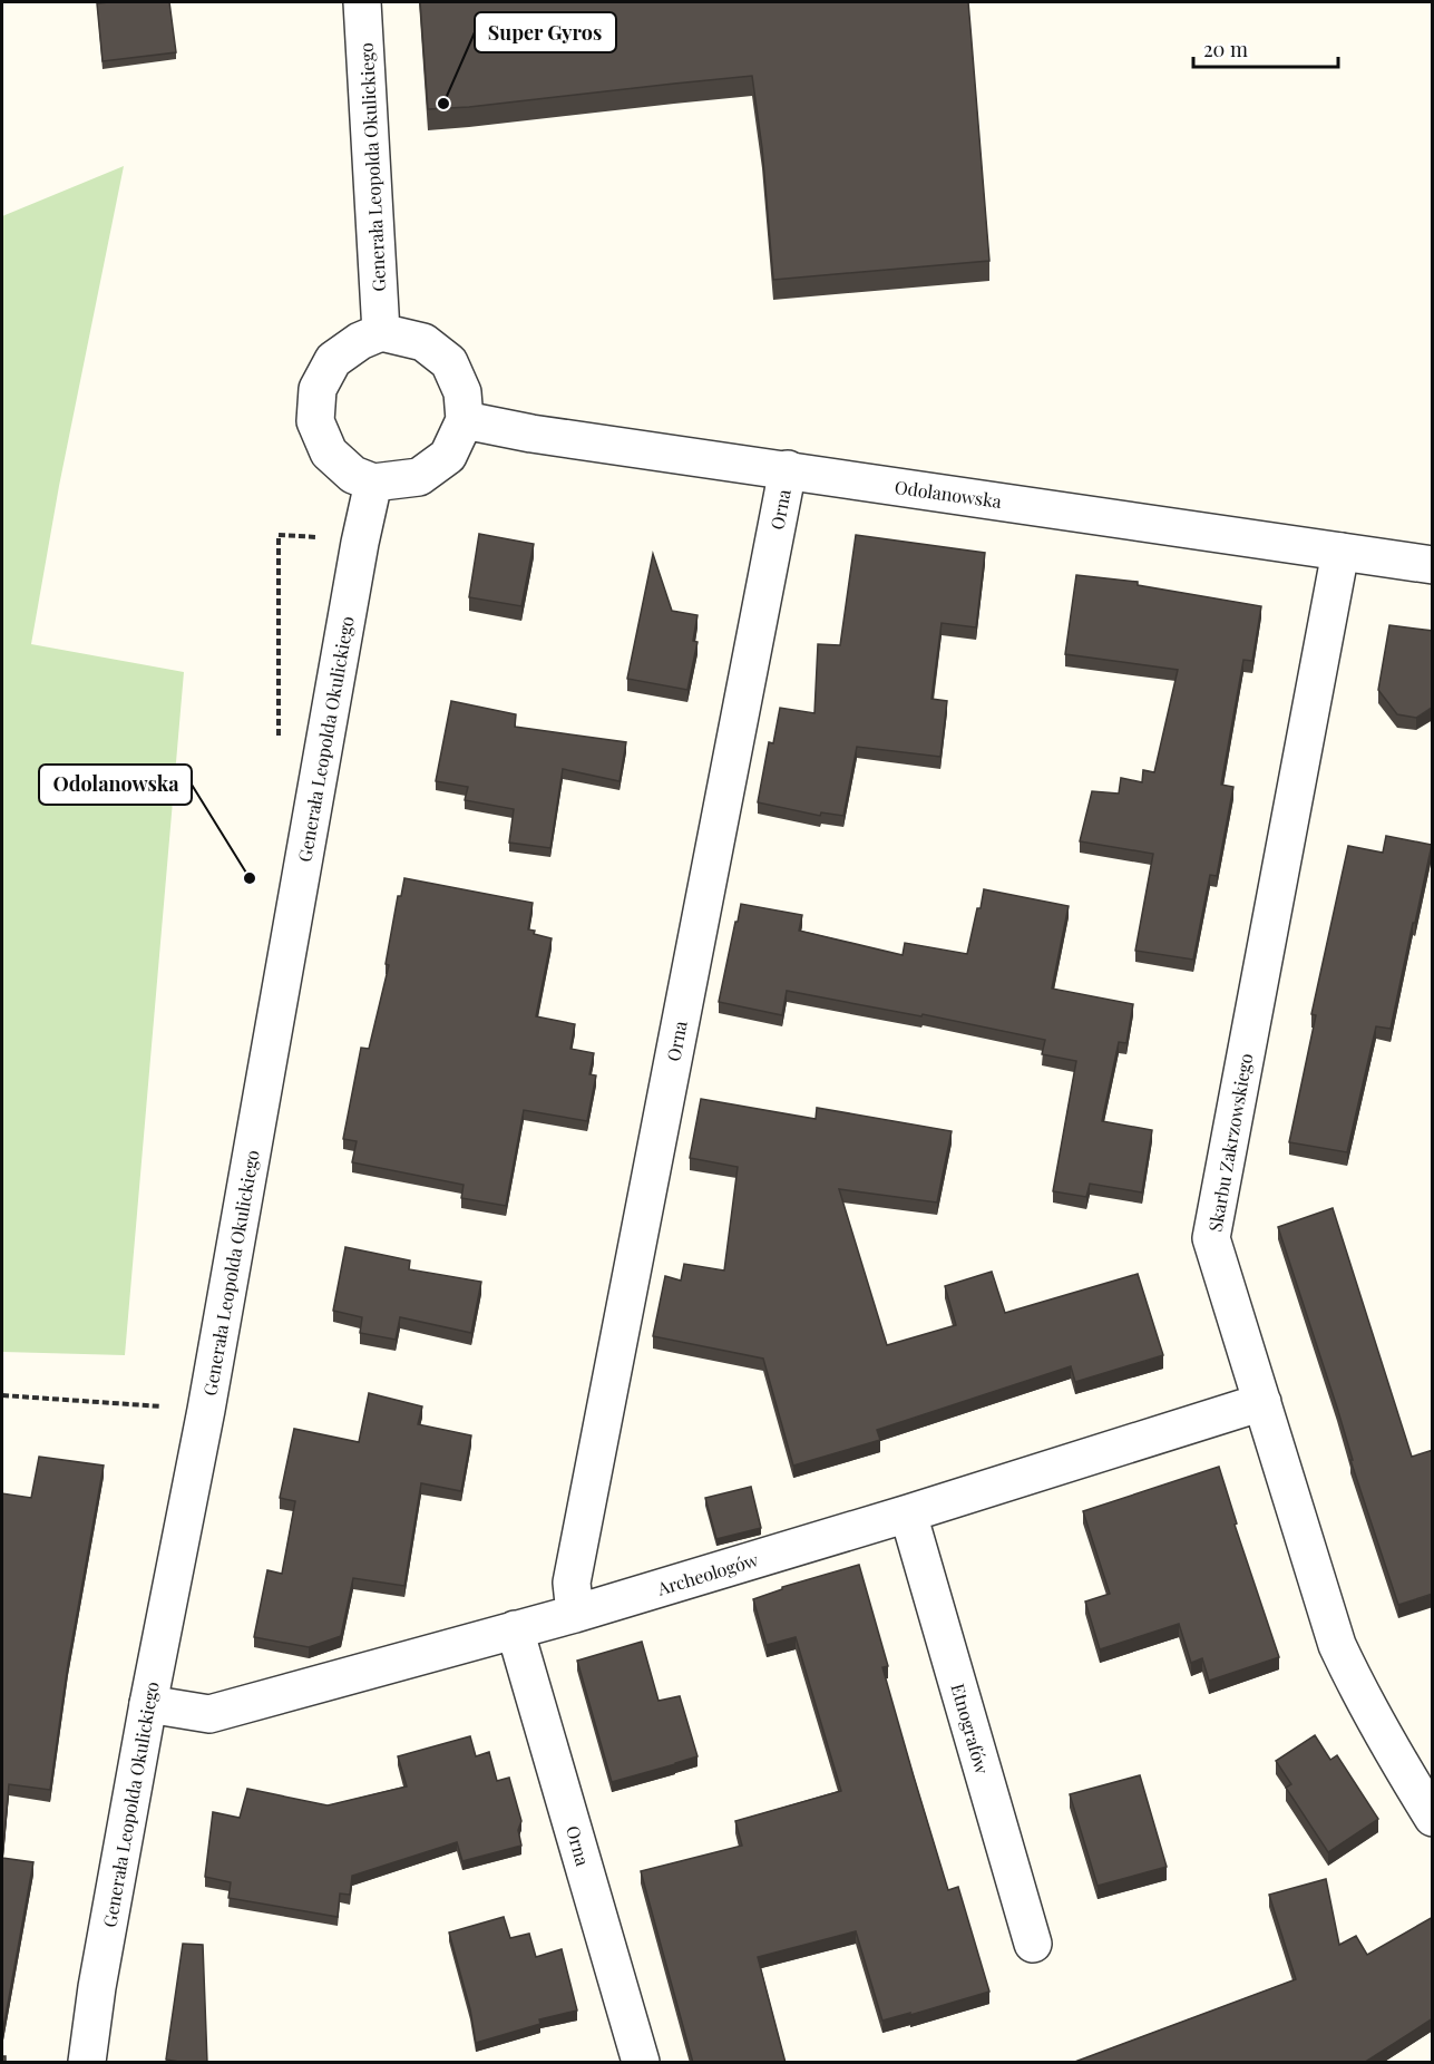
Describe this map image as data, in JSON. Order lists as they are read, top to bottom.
{
  "streets": {
    "street": [
      "Generała Leopolda Okulickiego",
      "Odolanowska",
      "Orna",
      "Skarbu Zakrzowskiego",
      "Archeologów",
      "Etnografów"
    ]
  },
  "crossings": [
    ["Generała Leopolda Okulickiego", "Odolanowska"],
    ["Generała Leopolda Okulickiego", "Archeologów"],
    ["Odolanowska", "Orna"],
    ["Odolanowska", "Skarbu Zakrzowskiego"],
    ["Orna", "Archeologów"],
    ["Skarbu Zakrzowskiego", "Archeologów"],
    ["Archeologów", "Etnografów"]
  ],
  "places": ["Super Gyros", "Odolanowska"],
  "scale_bar": "20 m"
}
